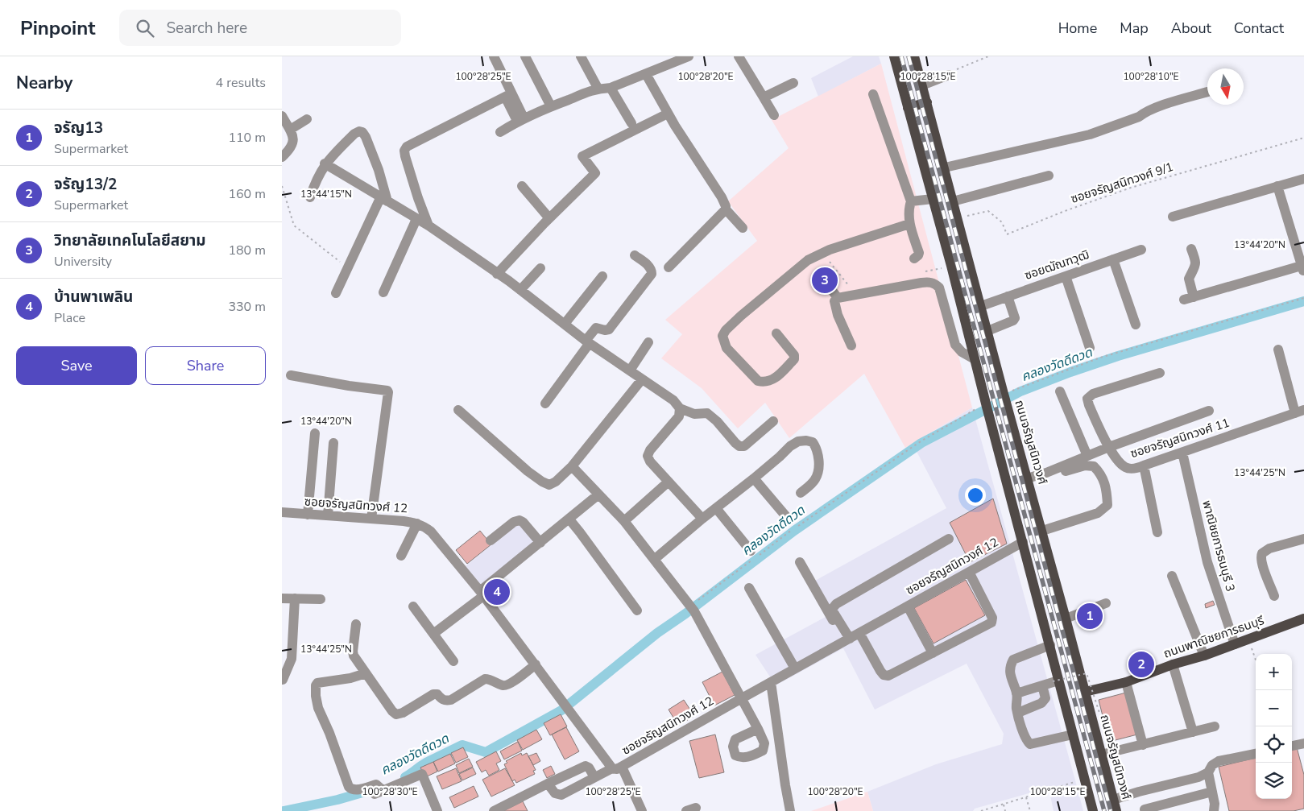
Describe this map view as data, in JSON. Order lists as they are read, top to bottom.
{
  "streets": {
    "main road": ["ถนนจรัญสนิทวงศ์", "ถนนพาณิชยการธนบุรี"],
    "street": [
      "ซอยฒัณฑวุฒิ",
      "ซอยจรัญสนิทวงศ์ 11",
      "ซอยจรัญสนิทวงศ์ 12",
      "พาณิชยการธนบุรี 3"
    ],
    "path": ["ซอยจรัญสนิทวงศ์ 9/1"]
  },
  "crossings": [
    ["ซอยจรัญสนิทวงศ์ 9/1", "ถนนจรัญสนิทวงศ์"],
    ["ซอยฒัณฑวุฒิ", "ถนนจรัญสนิทวงศ์"],
    ["ซอยจรัญสนิทวงศ์ 11", "พาณิชยการธนบุรี 3"],
    ["ถนนจรัญสนิทวงศ์", "ถนนพาณิชยการธนบุรี"],
    ["พาณิชยการธนบุรี 3", "ถนนพาณิชยการธนบุรี"]
  ],
  "water": ["คลองวัดดีดวด"],
  "north": "bottom",
  "page": {
    "header": "Pinpoint",
    "search": "Search here",
    "nav": [
      "Home",
      "Map",
      "About",
      "Contact"
    ],
    "heading": ["Nearby", "4 results"],
    "list": [
      {
        "mark": "1",
        "name": "จรัญ13",
        "note": "Supermarket",
        "value": "110 m"
      },
      {
        "mark": "2",
        "name": "จรัญ13/2",
        "note": "Supermarket",
        "value": "160 m"
      },
      {
        "mark": "3",
        "name": "วิทยาลัยเทคโนโลยีสยาม",
        "note": "University",
        "value": "180 m"
      },
      {
        "mark": "4",
        "name": "บ้านพาเพลิน",
        "note": "Place",
        "value": "330 m"
      }
    ],
    "pins": [
      "3",
      "4",
      "1",
      "2"
    ],
    "buttons": ["Save", "Share"],
    "map_buttons": ["+", "−"]
  },
  "coordinates": [
    "100°28'25\"E",
    "100°28'20\"E",
    "100°28'15\"E",
    "100°28'10\"E",
    "13°44'15\"N",
    "13°44'20\"N",
    "13°44'25\"N",
    "100°28'30\"E"
  ]
}
